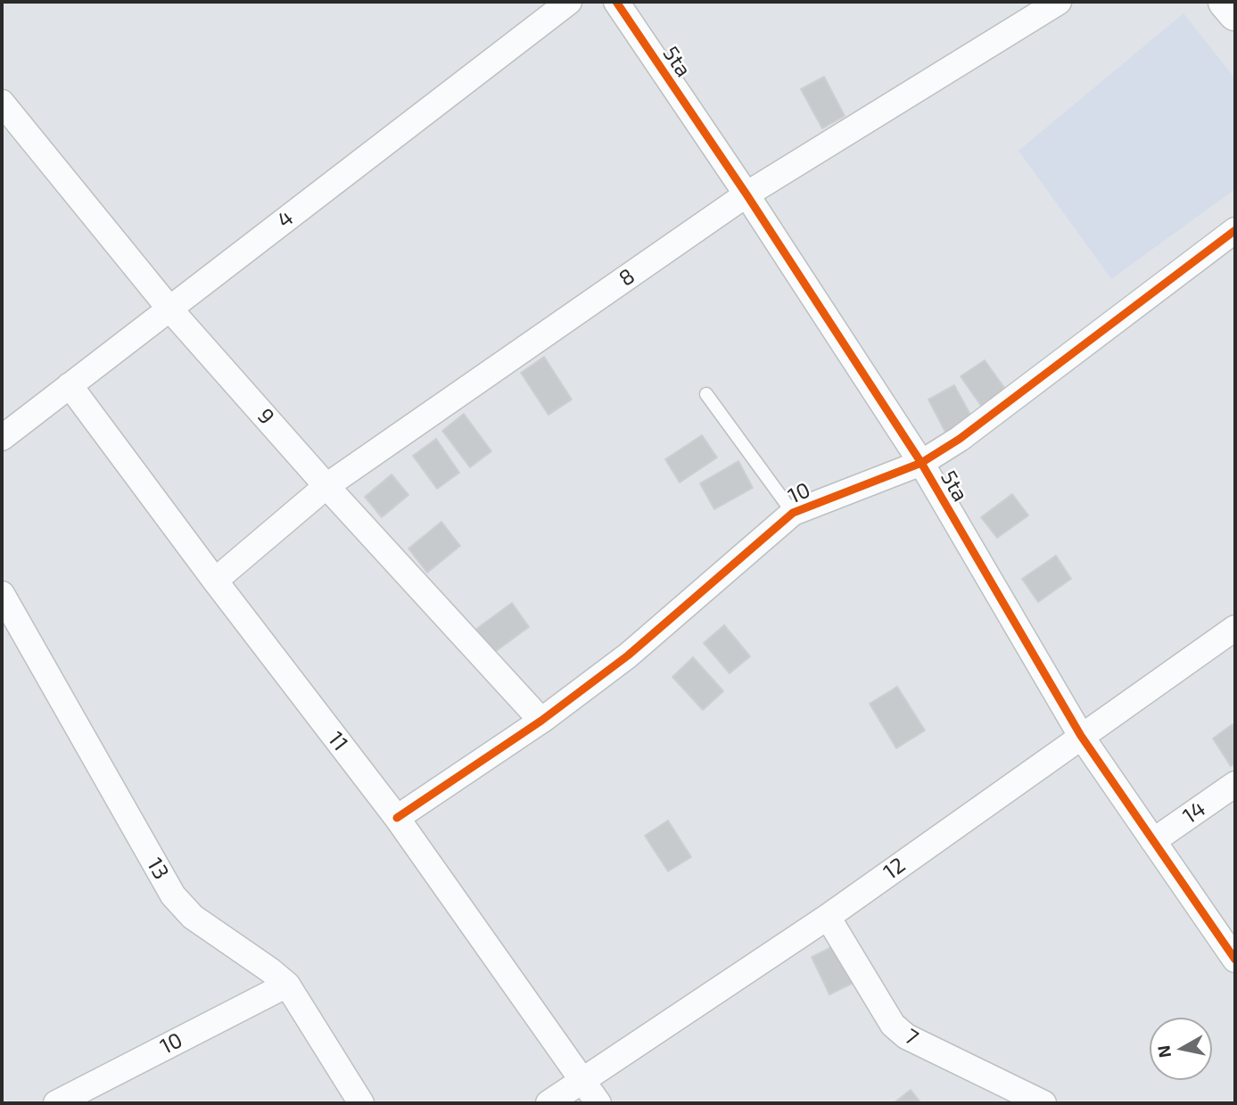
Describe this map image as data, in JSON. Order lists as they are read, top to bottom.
{
  "streets": {
    "street": [
      "5ta",
      "4",
      "8",
      "9",
      "10",
      "11",
      "14",
      "13",
      "12",
      "7"
    ]
  },
  "crossings": [
    ["5ta", "8"],
    ["5ta", "10"],
    ["5ta", "14"],
    ["5ta", "12"],
    ["4", "9"],
    ["4", "11"],
    ["8", "9"],
    ["8", "11"],
    ["9", "10"],
    ["10", "11"],
    ["10", "13"],
    ["11", "12"],
    ["12", "7"]
  ],
  "north": "left"
}
